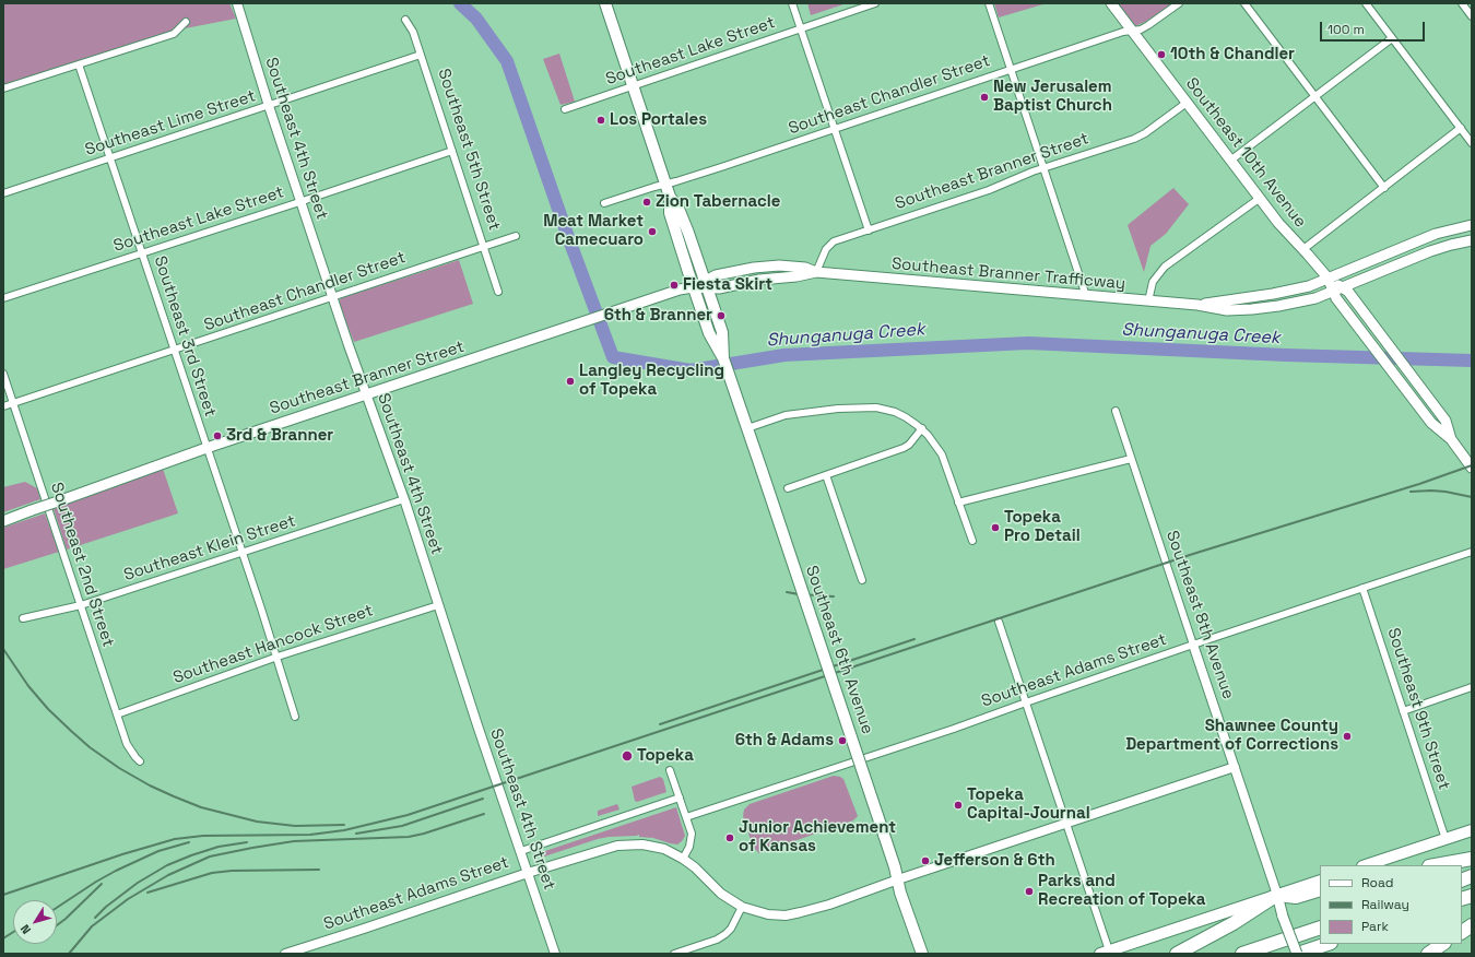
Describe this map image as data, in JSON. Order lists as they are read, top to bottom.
{
  "streets": {
    "main road": [
      "Southeast 10th Avenue",
      "Southeast Branner Street",
      "Southeast Branner Trafficway",
      "Southeast 8th Avenue",
      "Southeast 6th Avenue"
    ],
    "street": [
      "Southeast Lake Street",
      "Southeast Chandler Street",
      "Southeast Lime Street",
      "Southeast 4th Street",
      "Southeast 5th Street",
      "Southeast 3rd Street",
      "Southeast Klein Street",
      "Southeast 2nd Street",
      "Southeast Hancock Street",
      "Southeast Adams Street",
      "Southeast 9th Street"
    ]
  },
  "crossings": [
    ["Southeast Lake Street", "Southeast 4th Street"],
    ["Southeast Lake Street", "Southeast 5th Street"],
    ["Southeast Lake Street", "Southeast 3rd Street"],
    ["Southeast Lake Street", "Southeast 6th Avenue"],
    ["Southeast Chandler Street", "Southeast 4th Street"],
    ["Southeast Chandler Street", "Southeast 5th Street"],
    ["Southeast Chandler Street", "Southeast 10th Avenue"],
    ["Southeast Chandler Street", "Southeast 3rd Street"],
    ["Southeast Chandler Street", "Southeast 2nd Street"],
    ["Southeast Chandler Street", "Southeast 6th Avenue"],
    ["Southeast Lime Street", "Southeast 4th Street"],
    ["Southeast Lime Street", "Southeast 5th Street"],
    ["Southeast Lime Street", "Southeast 3rd Street"],
    ["Southeast 4th Street", "Southeast Branner Street"],
    ["Southeast 4th Street", "Southeast Klein Street"],
    ["Southeast 4th Street", "Southeast Hancock Street"],
    ["Southeast 4th Street", "Southeast Adams Street"],
    ["Southeast 10th Avenue", "Southeast Branner Street"],
    ["Southeast 10th Avenue", "Southeast Branner Trafficway"],
    ["Southeast Branner Street", "Southeast Branner Trafficway"],
    ["Southeast Branner Street", "Southeast 3rd Street"],
    ["Southeast Branner Street", "Southeast 6th Avenue"],
    ["Southeast 3rd Street", "Southeast Klein Street"],
    ["Southeast 3rd Street", "Southeast Hancock Street"],
    ["Southeast Klein Street", "Southeast 2nd Street"],
    ["Southeast 2nd Street", "Southeast Hancock Street"],
    ["Southeast 8th Avenue", "Southeast Adams Street"],
    ["Southeast Adams Street", "Southeast 9th Street"]
  ],
  "water": ["Shunganuga Creek"],
  "places": [
    "10th & Chandler",
    "New Jerusalem Baptist Church",
    "Los Portales",
    "Zion Tabernacle",
    "Meat Market Camecuaro",
    "Fiesta Skirt",
    "6th & Branner",
    "Langley Recycling of Topeka",
    "3rd & Branner",
    "Topeka Pro Detail",
    "Shawnee County Department of Corrections",
    "6th & Adams",
    "Topeka",
    "Topeka Capital-Journal",
    "Junior Achievement of Kansas",
    "Jefferson & 6th",
    "Parks and Recreation of Topeka"
  ],
  "legend": ["Road", "Railway", "Park"],
  "scale_bar": "100 m",
  "north": "bottom left"
}
